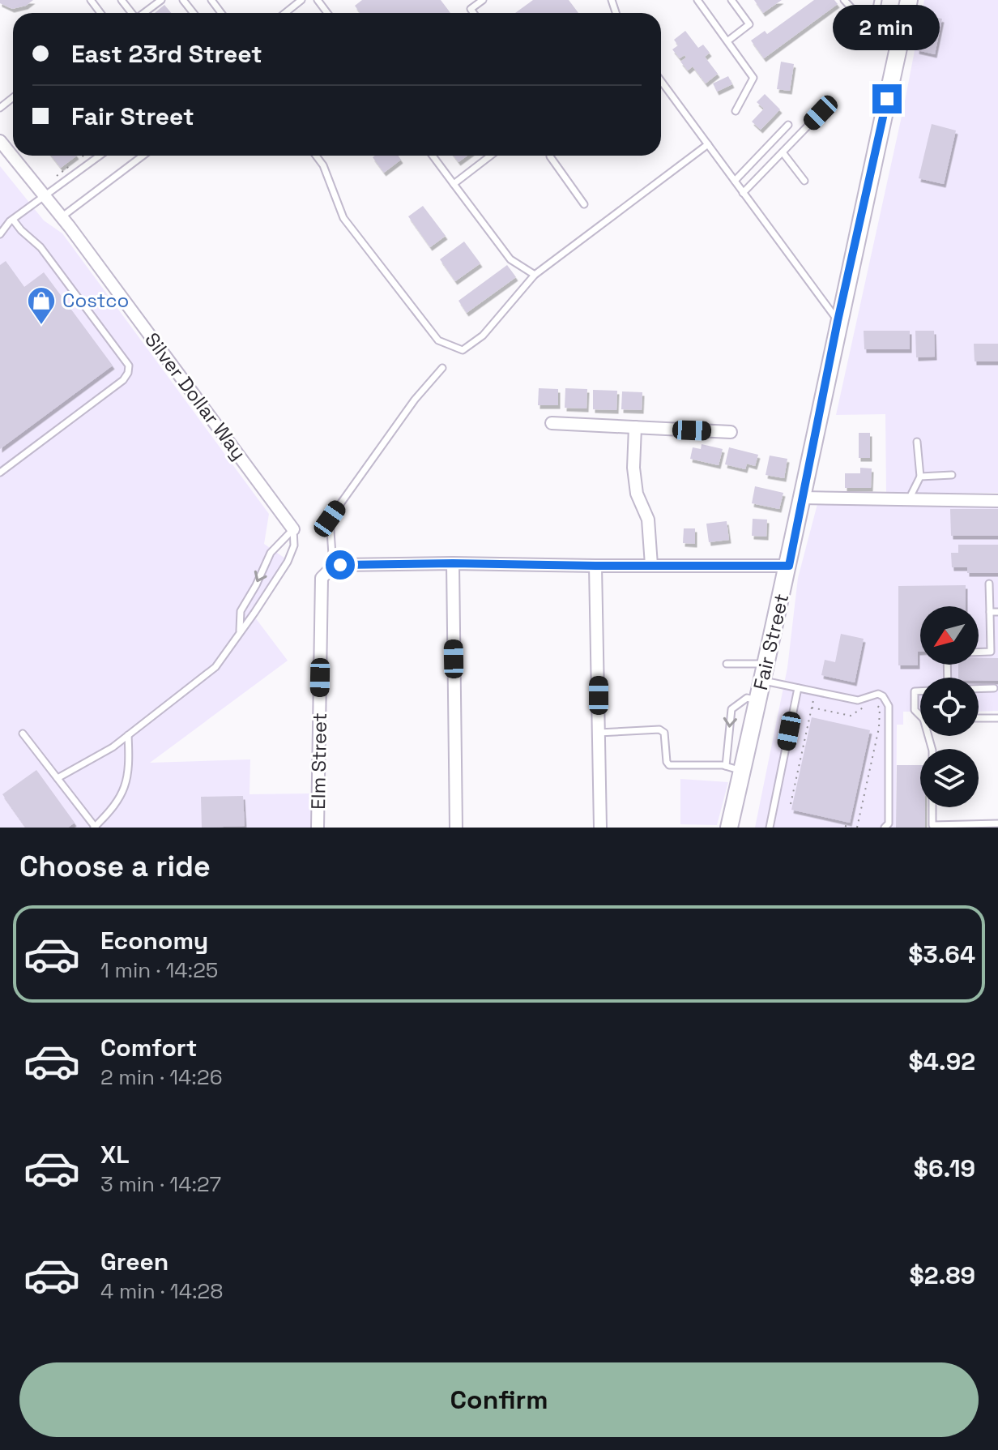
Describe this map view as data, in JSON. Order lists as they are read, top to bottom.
{
  "streets": {
    "street": ["Silver Dollar Way", "Fair Street", "Elm Street"]
  },
  "places": {
    "shop": ["Costco"]
  },
  "north": "bottom left",
  "page": {
    "bubble": "2 min",
    "banner": ["East 23rd Street", "Fair Street"],
    "heading": "Choose a ride",
    "list": [
      {
        "name": "Economy",
        "note": "1 min · 14:25",
        "value": "$3.64"
      },
      {
        "name": "Comfort",
        "note": "2 min · 14:26",
        "value": "$4.92"
      },
      {
        "name": "XL",
        "note": "3 min · 14:27",
        "value": "$6.19"
      },
      {
        "name": "Green",
        "note": "4 min · 14:28",
        "value": "$2.89"
      }
    ],
    "buttons": "Confirm"
  }
}
